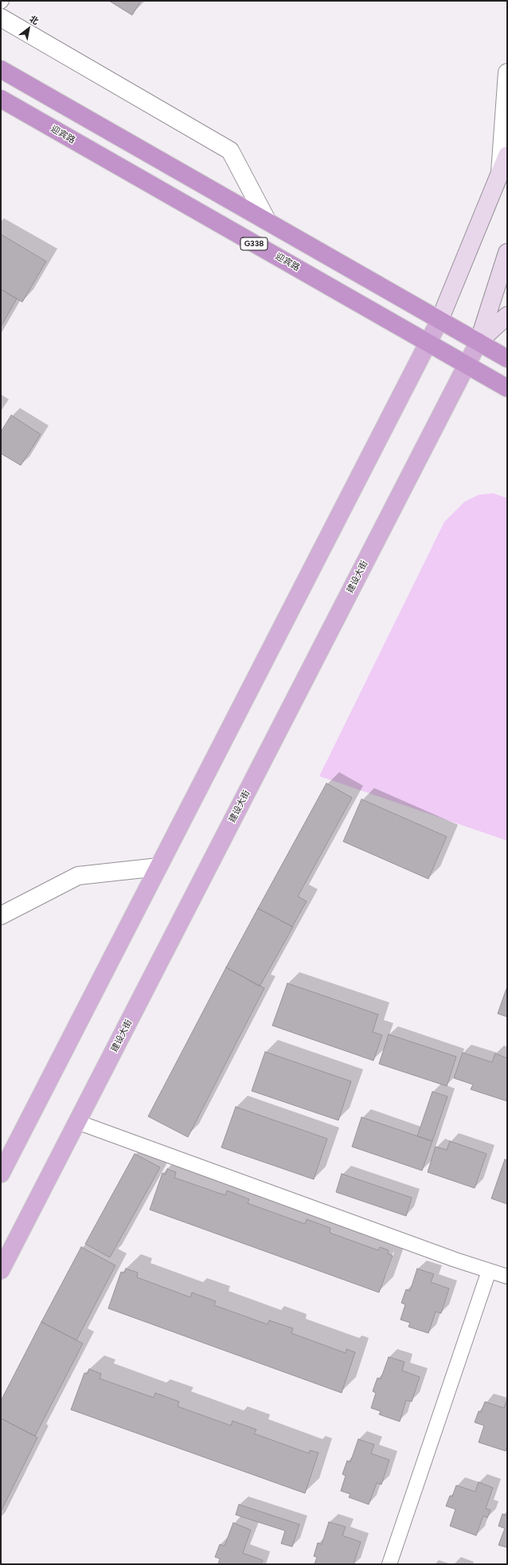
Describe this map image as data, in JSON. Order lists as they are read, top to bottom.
{
  "streets": {
    "highway": ["迎宾路", "G338"],
    "main road": ["建设大街"]
  },
  "crossings": [
    ["迎宾路", "建设大街"]
  ],
  "north": "top right"
}
